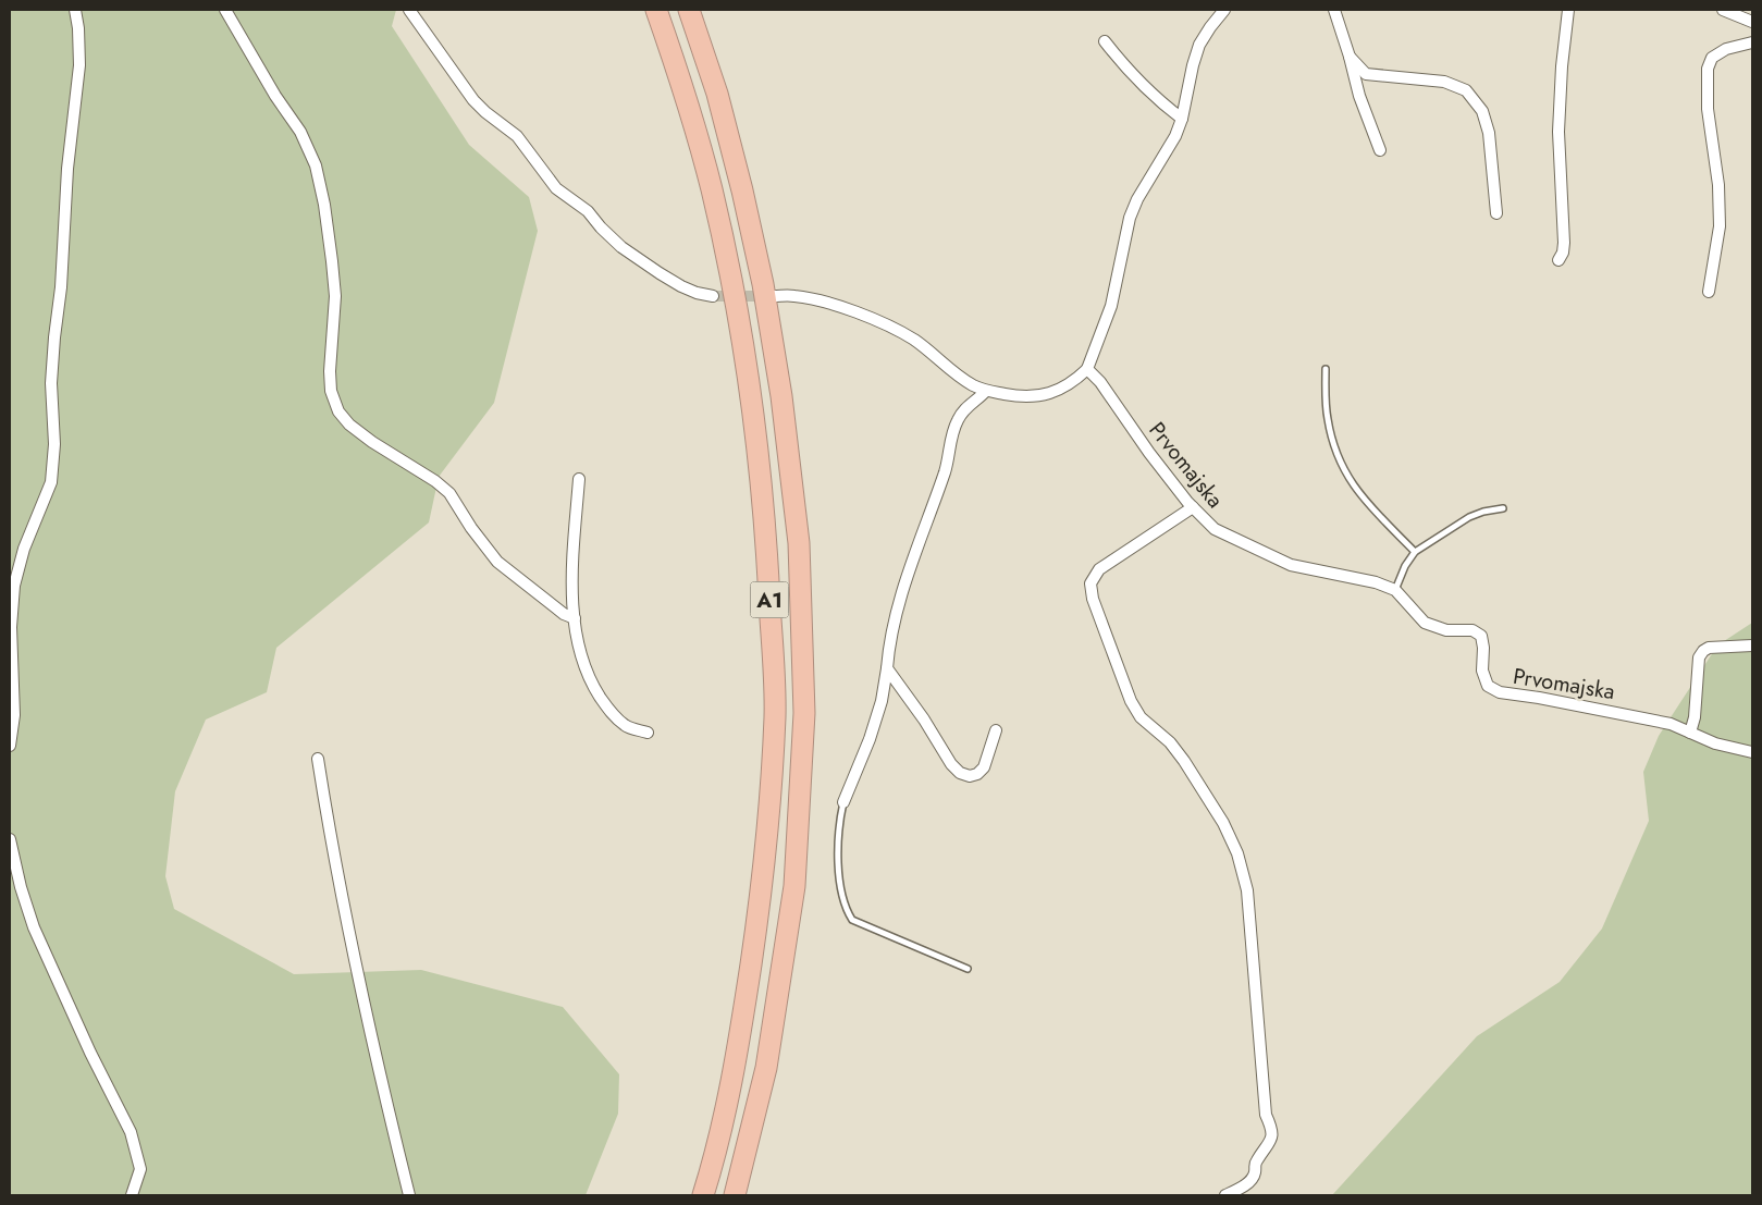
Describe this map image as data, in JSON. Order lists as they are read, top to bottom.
{
  "streets": {
    "highway": ["A1"],
    "street": ["Prvomajska"]
  }
}
